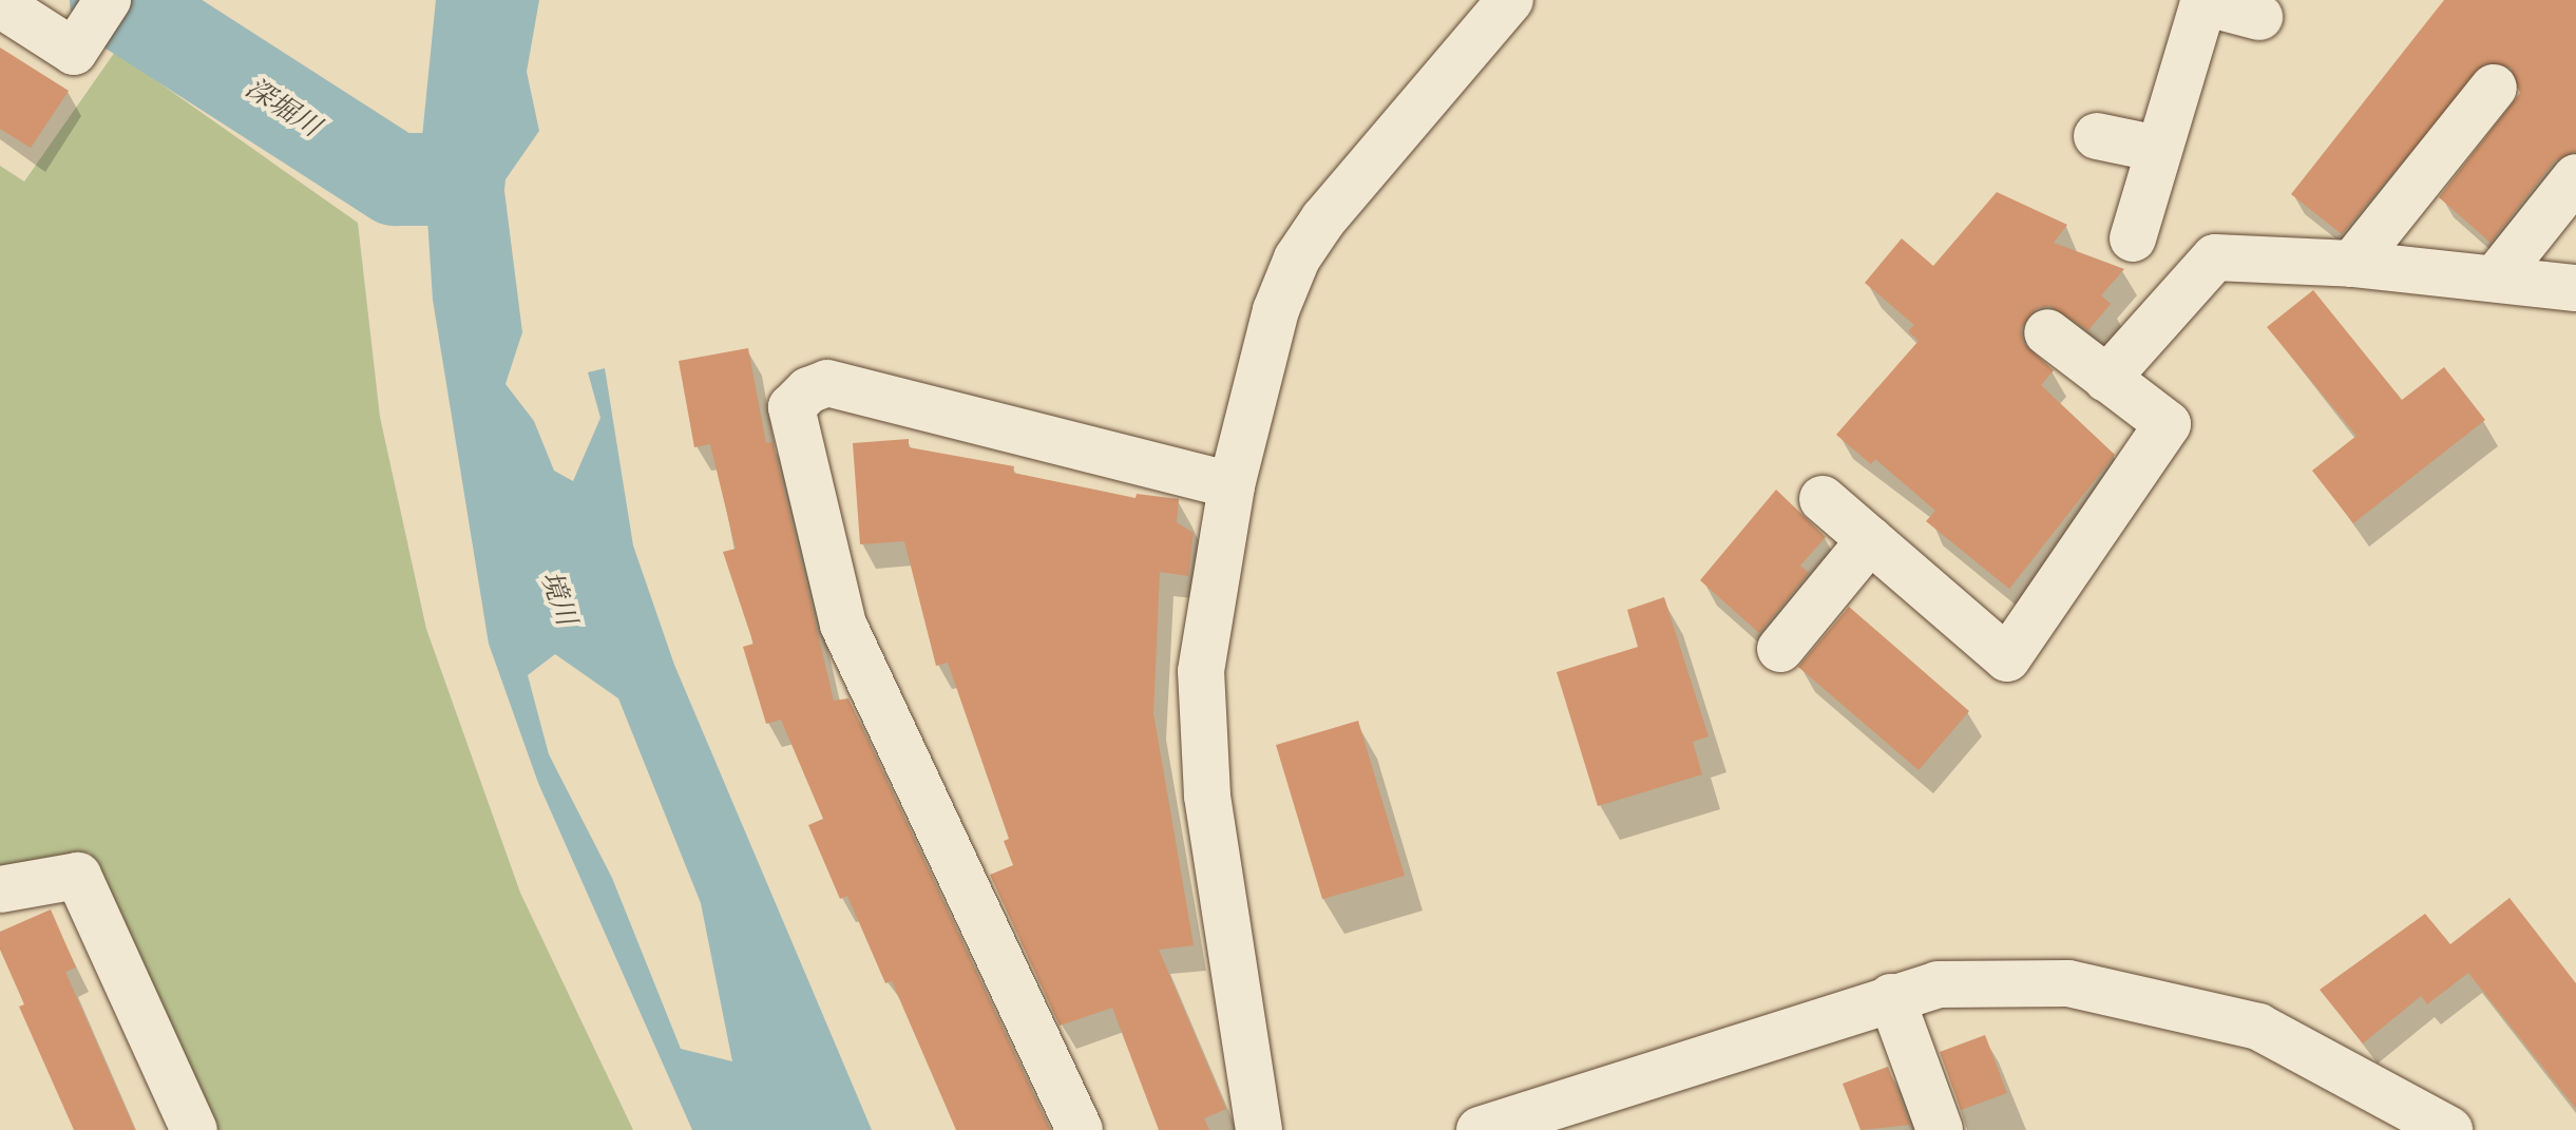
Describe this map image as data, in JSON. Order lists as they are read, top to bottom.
{
  "water": ["深堀川", "境川"]
}
